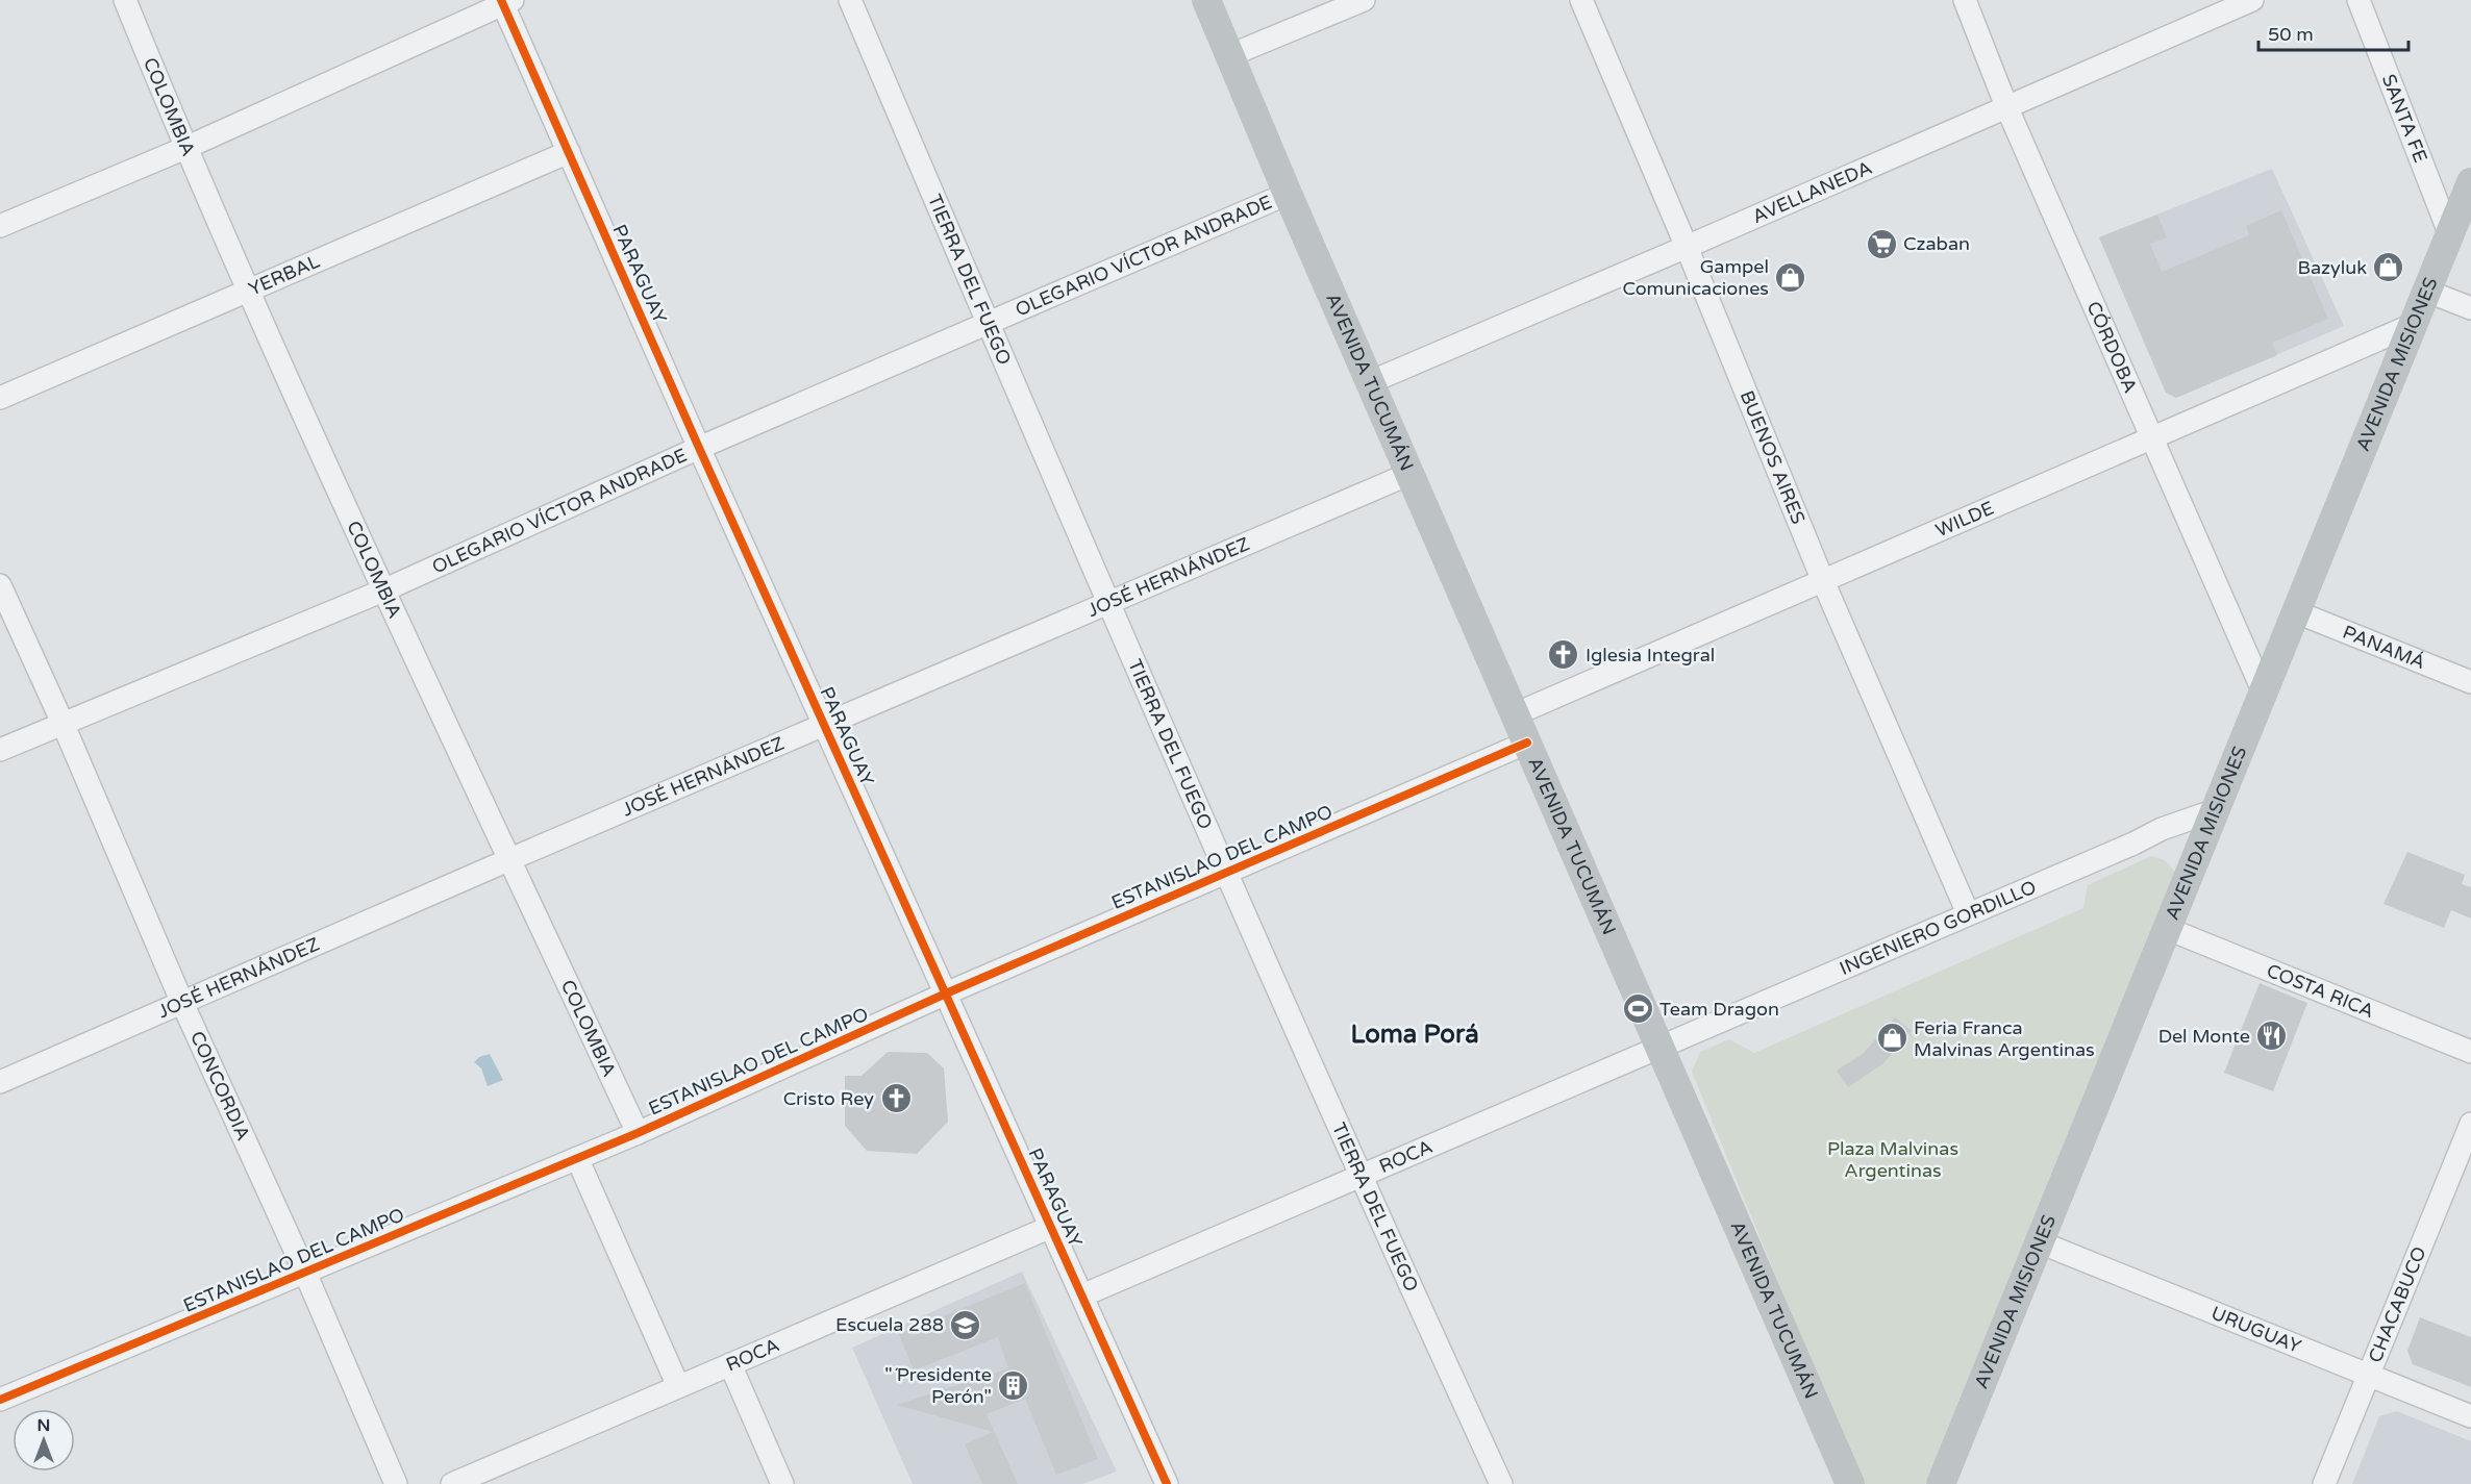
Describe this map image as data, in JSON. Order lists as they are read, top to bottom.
{
  "streets": {
    "main road": ["AVENIDA MISIONES", "AVENIDA TUCUMÁN"],
    "street": [
      "COLOMBIA",
      "SANTA FE",
      "AVELLANEDA",
      "OLEGARIO VÍCTOR ANDRADE",
      "PARAGUAY",
      "YERBAL",
      "TIERRA DEL FUEGO",
      "CÓRDOBA",
      "BUENOS AIRES",
      "WILDE",
      "JOSÉ HERNÁNDEZ",
      "PANAMÁ",
      "ESTANISLAO DEL CAMPO",
      "INGENIERO GORDILLO",
      "COSTA RICA",
      "CONCORDIA",
      "ROCA",
      "CHACABUCO",
      "URUGUAY"
    ]
  },
  "crossings": [
    ["COLOMBIA", "OLEGARIO VÍCTOR ANDRADE"],
    ["COLOMBIA", "YERBAL"],
    ["COLOMBIA", "JOSÉ HERNÁNDEZ"],
    ["COLOMBIA", "ESTANISLAO DEL CAMPO"],
    ["SANTA FE", "AVENIDA MISIONES"],
    ["AVELLANEDA", "CÓRDOBA"],
    ["AVELLANEDA", "AVENIDA TUCUMÁN"],
    ["AVELLANEDA", "BUENOS AIRES"],
    ["OLEGARIO VÍCTOR ANDRADE", "PARAGUAY"],
    ["OLEGARIO VÍCTOR ANDRADE", "TIERRA DEL FUEGO"],
    ["OLEGARIO VÍCTOR ANDRADE", "AVENIDA TUCUMÁN"],
    ["OLEGARIO VÍCTOR ANDRADE", "CONCORDIA"],
    ["PARAGUAY", "YERBAL"],
    ["PARAGUAY", "JOSÉ HERNÁNDEZ"],
    ["PARAGUAY", "ESTANISLAO DEL CAMPO"],
    ["PARAGUAY", "ROCA"],
    ["TIERRA DEL FUEGO", "JOSÉ HERNÁNDEZ"],
    ["TIERRA DEL FUEGO", "ESTANISLAO DEL CAMPO"],
    ["TIERRA DEL FUEGO", "ROCA"],
    ["CÓRDOBA", "AVENIDA MISIONES"],
    ["CÓRDOBA", "WILDE"],
    ["AVENIDA MISIONES", "WILDE"],
    ["AVENIDA MISIONES", "PANAMÁ"],
    ["AVENIDA MISIONES", "INGENIERO GORDILLO"],
    ["AVENIDA MISIONES", "COSTA RICA"],
    ["AVENIDA MISIONES", "URUGUAY"],
    ["AVENIDA TUCUMÁN", "WILDE"],
    ["AVENIDA TUCUMÁN", "JOSÉ HERNÁNDEZ"],
    ["AVENIDA TUCUMÁN", "ESTANISLAO DEL CAMPO"],
    ["AVENIDA TUCUMÁN", "INGENIERO GORDILLO"],
    ["AVENIDA TUCUMÁN", "ROCA"],
    ["BUENOS AIRES", "WILDE"],
    ["BUENOS AIRES", "INGENIERO GORDILLO"],
    ["JOSÉ HERNÁNDEZ", "CONCORDIA"],
    ["ESTANISLAO DEL CAMPO", "CONCORDIA"],
    ["INGENIERO GORDILLO", "ROCA"],
    ["CHACABUCO", "URUGUAY"]
  ],
  "districts": ["Loma Porá"],
  "parks": ["Plaza Malvinas Argentinas"],
  "places": {
    "supermarket": ["Czaban"],
    "shop": ["Bazyluk", "Gampel Comunicaciones", "Feria Franca Malvinas Argentinas"],
    "church": ["Iglesia Integral", "Cristo Rey"],
    "sports": ["Team Dragon"],
    "restaurant": ["Del Monte"],
    "school or university": ["Escuela 288"],
    "building": ["\"´Presidente Perón\""]
  },
  "scale_bar": "50 m",
  "north": "top"
}
